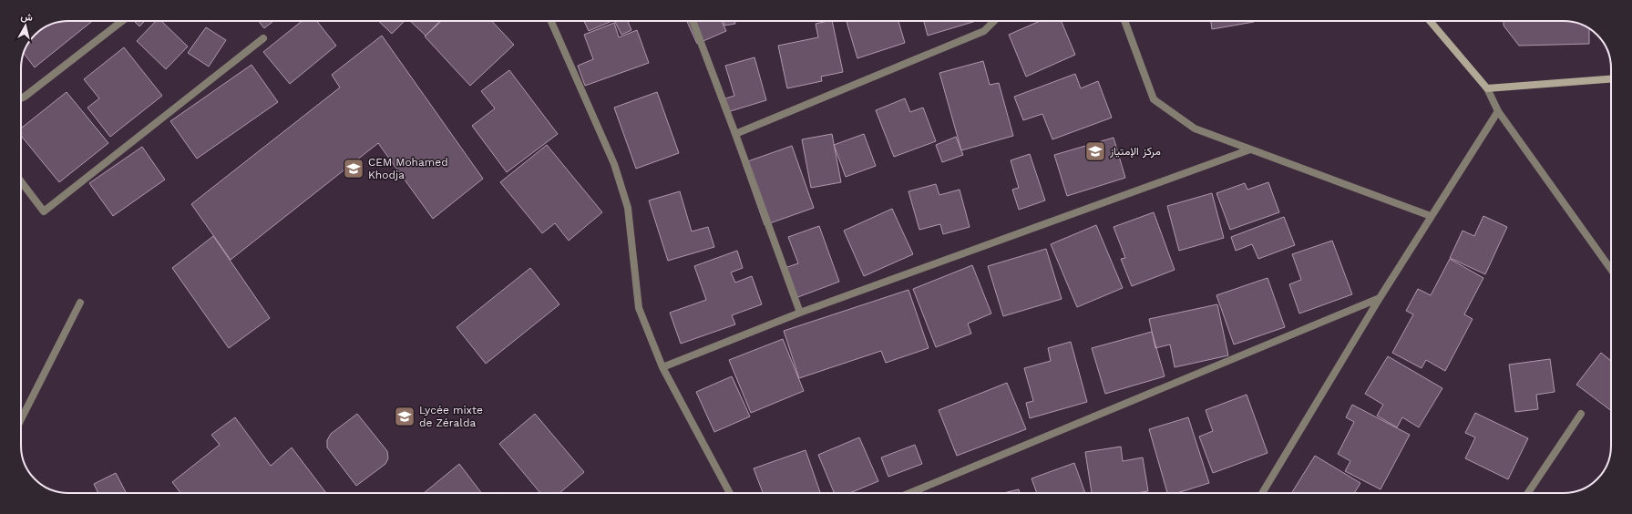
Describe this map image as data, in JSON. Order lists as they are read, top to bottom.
{
  "places": {
    "school or university": ["مركز الإمتياز", "CEM Mohamed Khodja", "Lycée mixte de Zéralda"]
  },
  "north": "top"
}
